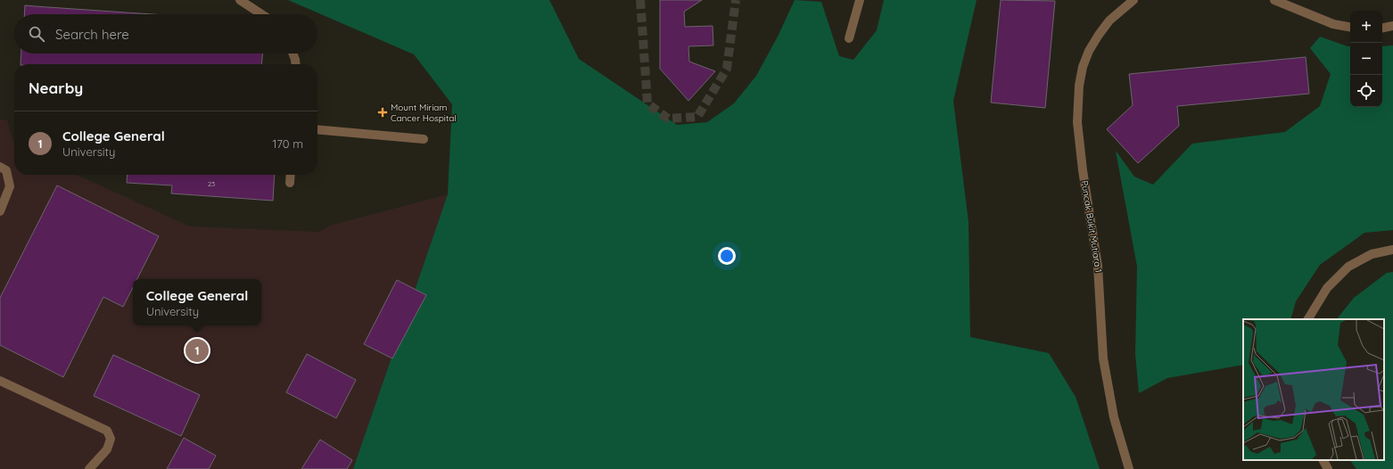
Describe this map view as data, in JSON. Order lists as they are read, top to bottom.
{
  "streets": {
    "street": ["Puncak Bukit Mutiara 1"]
  },
  "places": {
    "health": ["Mount Miriam Cancer Hospital"]
  },
  "house_numbers": ["23"],
  "page": {
    "map_buttons": ["+", "−"],
    "search": "Search here",
    "heading": "Nearby",
    "list": [
      {
        "mark": "1",
        "name": "College General",
        "note": "University",
        "value": "170 m"
      }
    ],
    "popup": ["College General", "University"],
    "pins": "1"
  }
}
